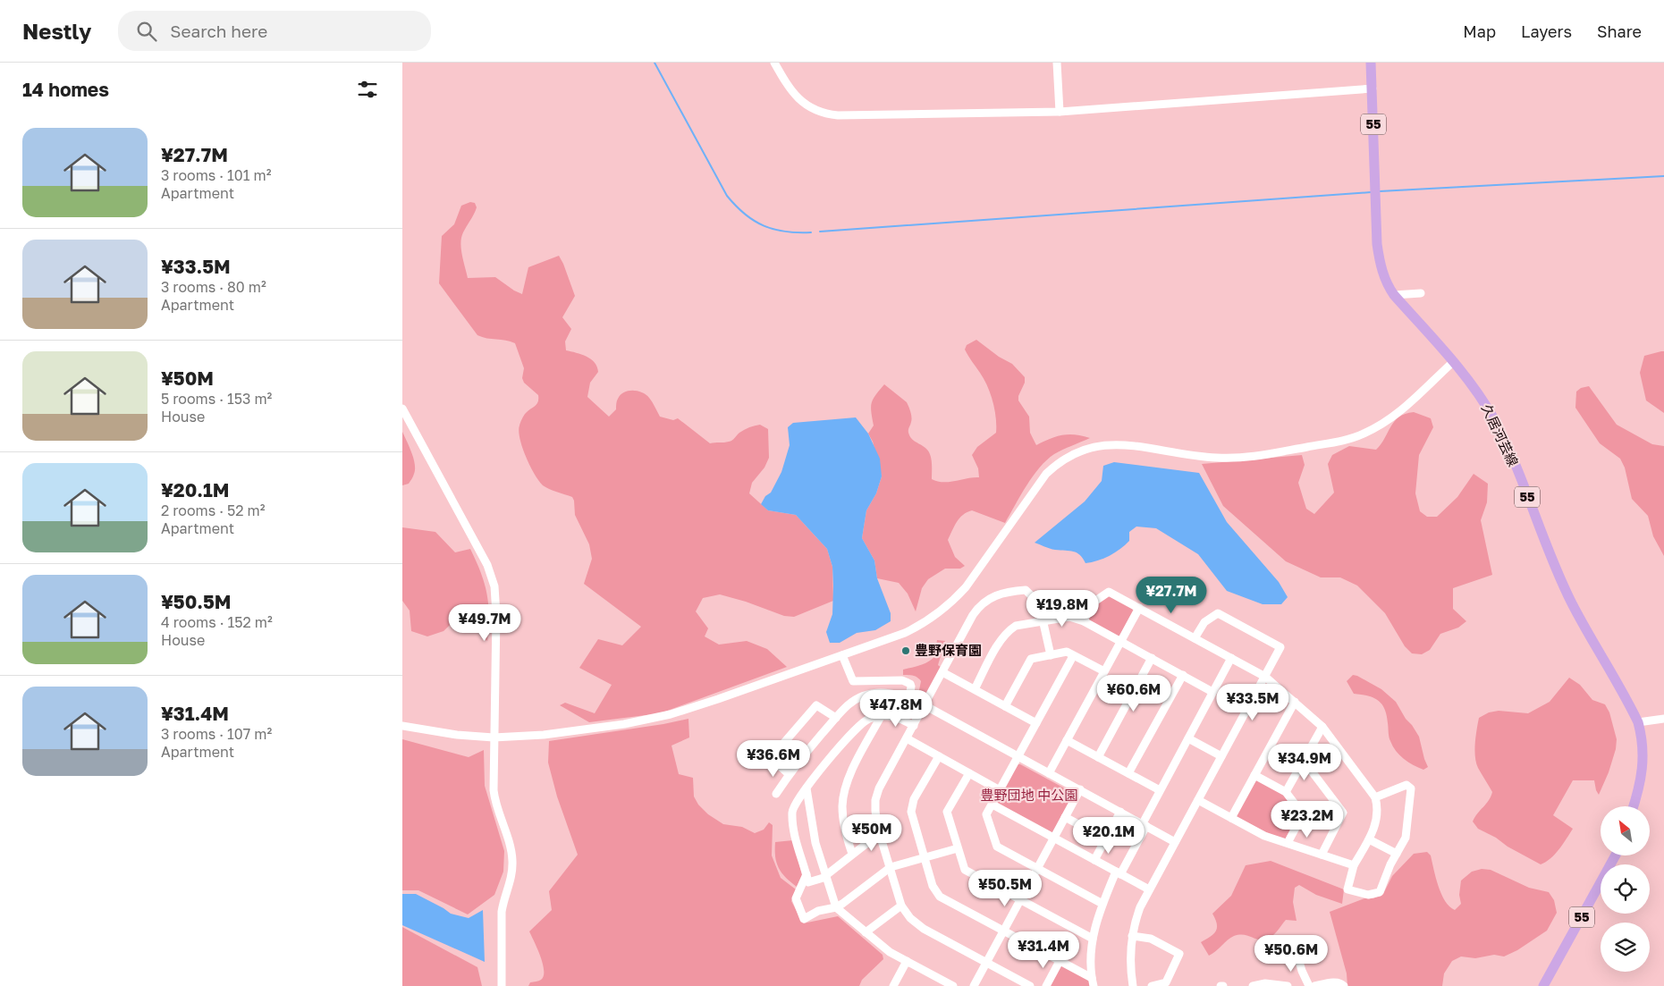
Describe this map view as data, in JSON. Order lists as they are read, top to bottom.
{
  "streets": {
    "main road": ["55", "久居河芸線"]
  },
  "parks": ["豊野団地 中公園"],
  "places": ["豊野保育園"],
  "north": "top left",
  "page": {
    "header": "Nestly",
    "search": "Search here",
    "nav": ["Map", "Layers", "Share"],
    "heading": "14 homes",
    "list": [
      {
        "name": "¥27.7M",
        "note": "3 rooms · 101 m² · Apartment"
      },
      {
        "name": "¥33.5M",
        "note": "3 rooms · 80 m² · Apartment"
      },
      {
        "name": "¥50M",
        "note": "5 rooms · 153 m² · House"
      },
      {
        "name": "¥20.1M",
        "note": "2 rooms · 52 m² · Apartment"
      },
      {
        "name": "¥50.5M",
        "note": "4 rooms · 152 m² · House"
      },
      {
        "name": "¥31.4M",
        "note": "3 rooms · 107 m² · Apartment"
      }
    ],
    "price": [
      "¥27.7M",
      "¥19.8M",
      "¥49.7M",
      "¥60.6M",
      "¥33.5M",
      "¥47.8M",
      "¥36.6M",
      "¥34.9M",
      "¥23.2M",
      "¥50M",
      "¥20.1M",
      "¥50.5M",
      "¥31.4M",
      "¥50.6M"
    ]
  }
}
